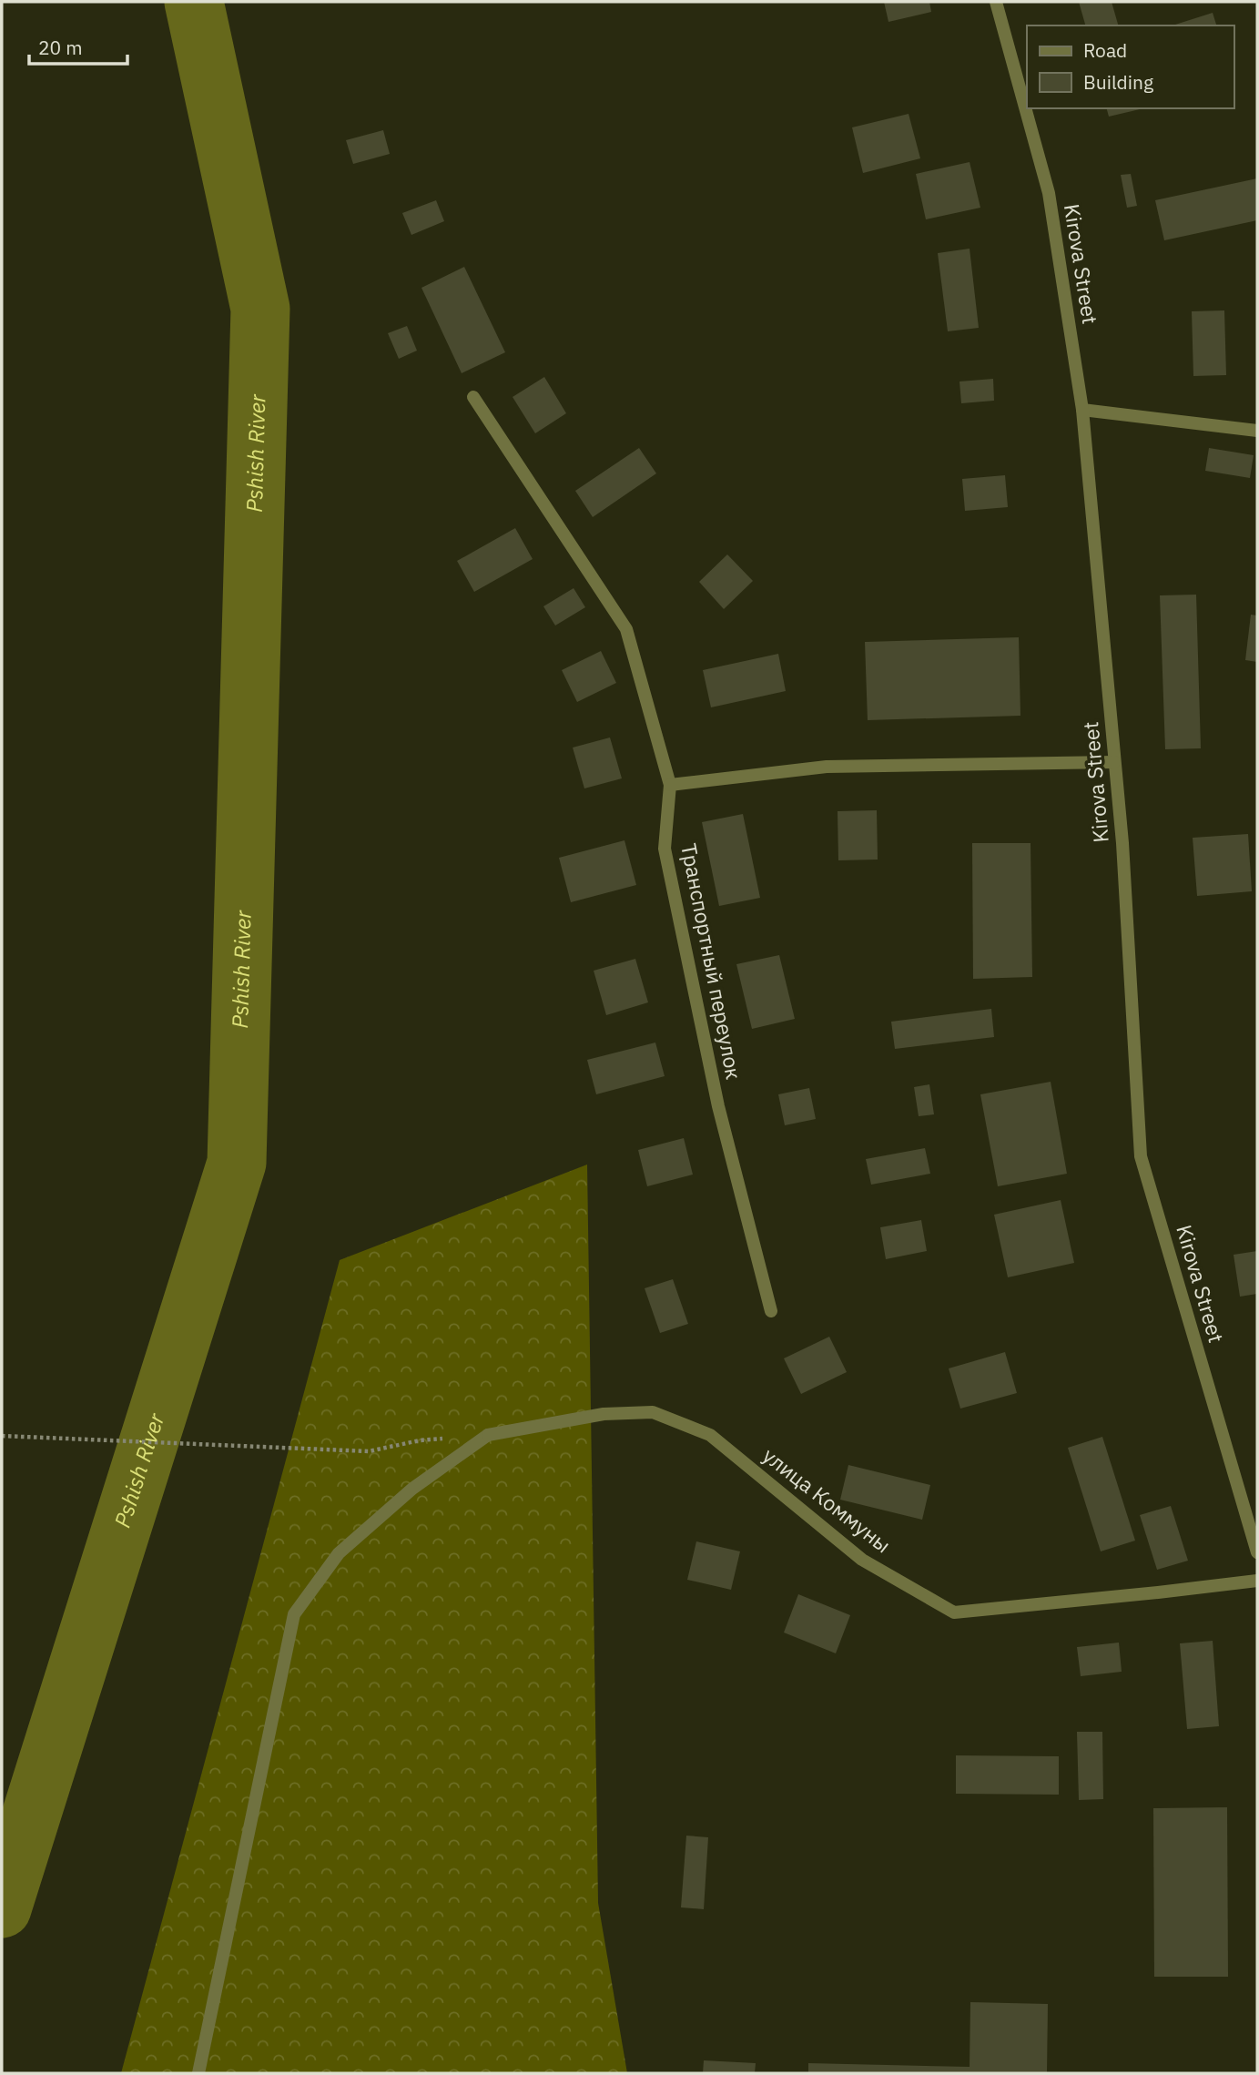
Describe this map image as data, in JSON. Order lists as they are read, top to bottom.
{
  "streets": {
    "street": ["Kirova Street", "Транспортный переулок", "улица Коммуны"]
  },
  "water": ["Pshish River"],
  "legend": ["Road", "Building"],
  "scale_bar": "20 m"
}
